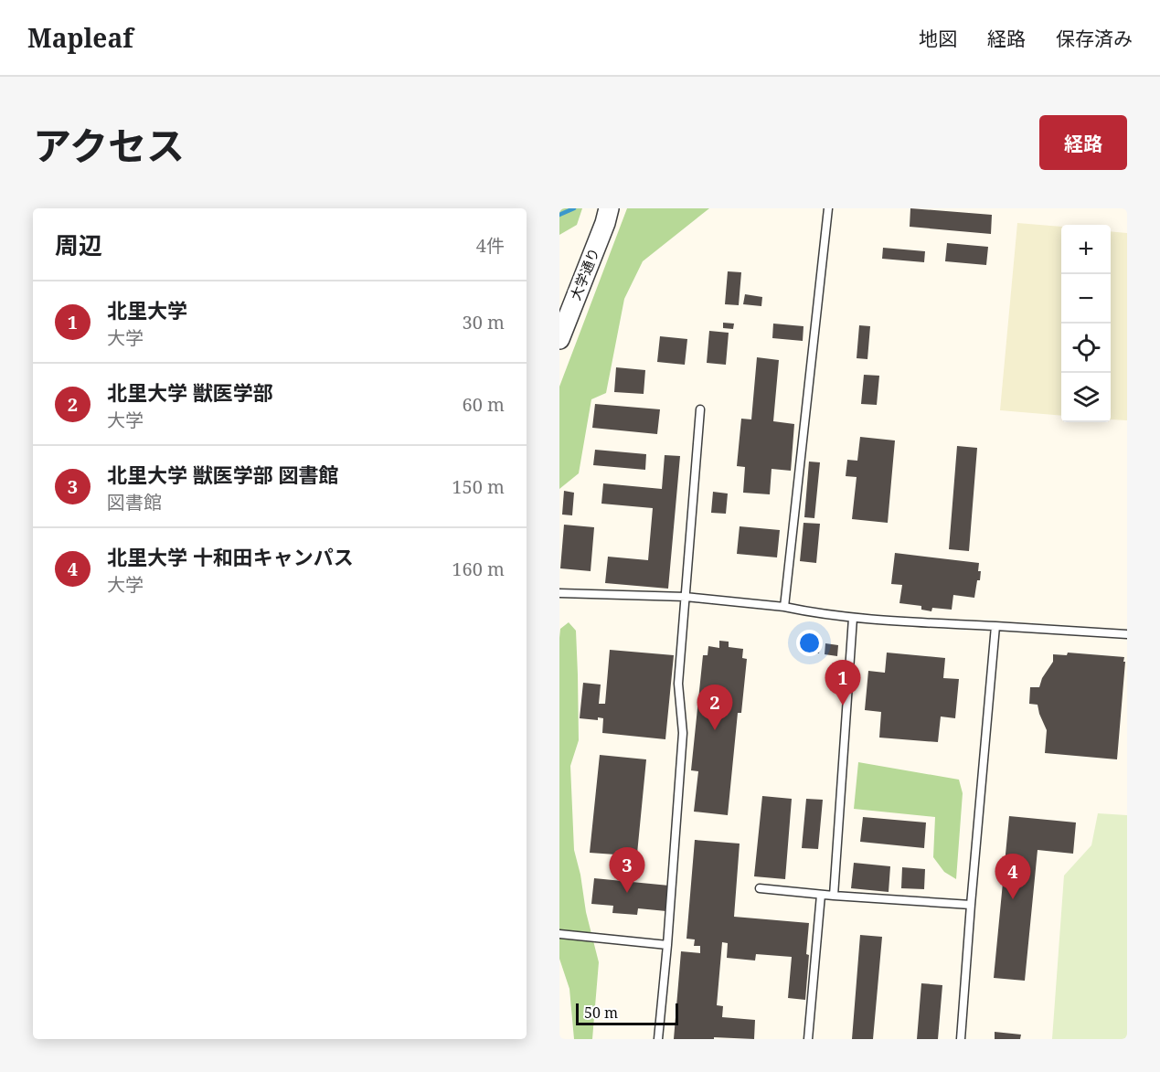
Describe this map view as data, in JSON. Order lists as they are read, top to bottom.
{
  "streets": {
    "street": ["大学通り"]
  },
  "scale_bar": "50 m",
  "page": {
    "header": "Mapleaf",
    "nav": ["地図", "経路", "保存済み"],
    "title": "アクセス",
    "buttons": "経路",
    "heading": ["周辺", "4件"],
    "map_buttons": ["+", "−"],
    "list": [
      {
        "mark": "1",
        "name": "北里大学",
        "note": "大学",
        "value": "30 m"
      },
      {
        "mark": "2",
        "name": "北里大学 獣医学部",
        "note": "大学",
        "value": "60 m"
      },
      {
        "mark": "3",
        "name": "北里大学 獣医学部 図書館",
        "note": "図書館",
        "value": "150 m"
      },
      {
        "mark": "4",
        "name": "北里大学 十和田キャンパス",
        "note": "大学",
        "value": "160 m"
      }
    ],
    "pins": [
      "1",
      "2",
      "3",
      "4"
    ],
    "scale": "50 m"
  }
}
